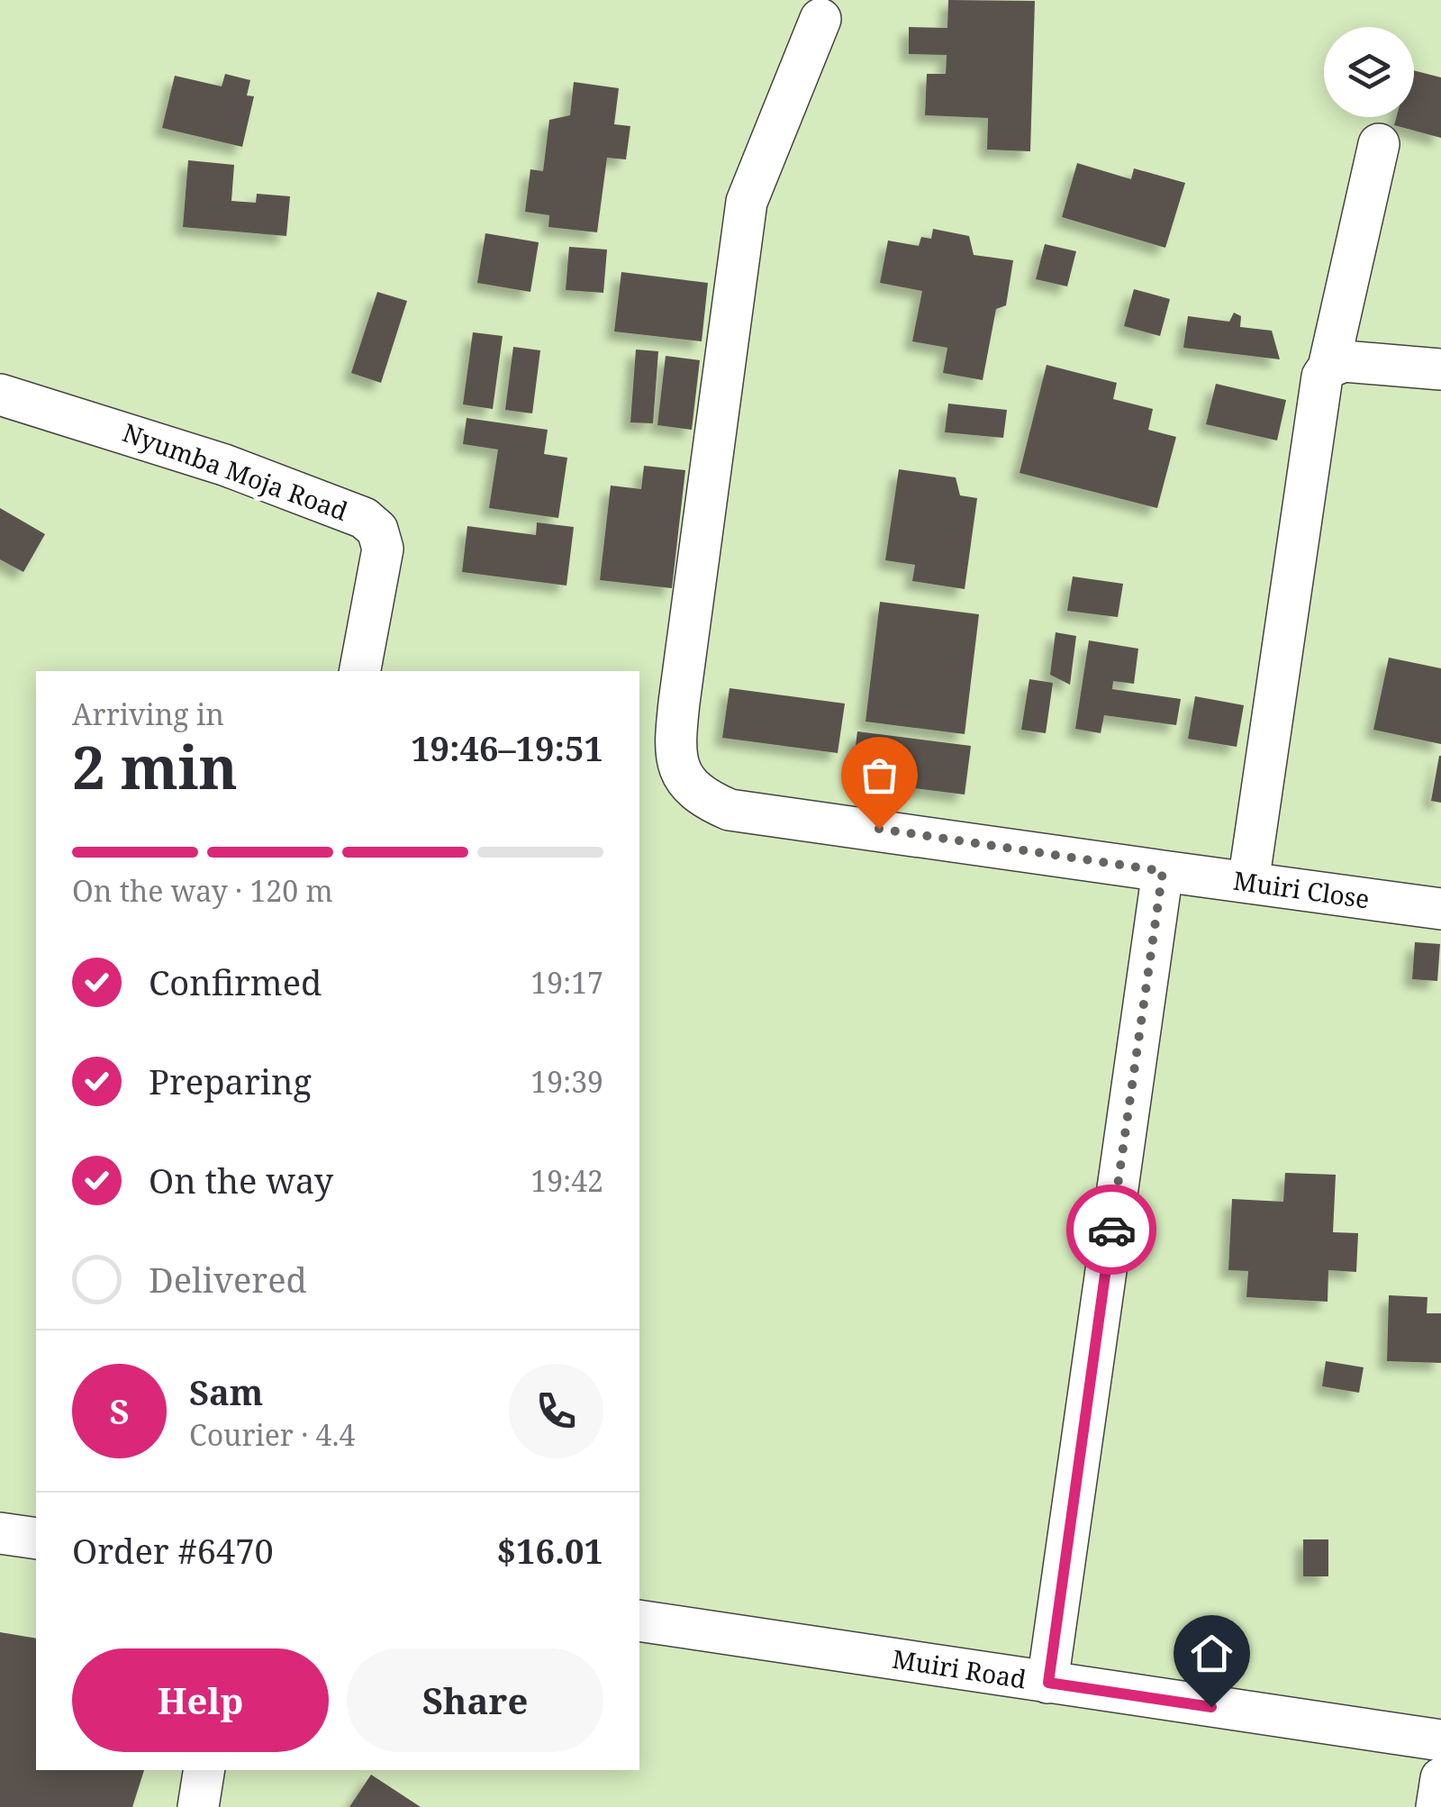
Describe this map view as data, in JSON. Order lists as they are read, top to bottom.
{
  "streets": {
    "street": ["Nyumba Moja Road", "Muiri Close", "Muiri Road"]
  },
  "page": {
    "heading": ["2 min", "Arriving in", "19:46–19:51"],
    "panel": [
      "Sam",
      "Courier · 4.4",
      "Order #6470",
      "$16.01"
    ],
    "bar": "On the way · 120 m",
    "list": [
      ["Confirmed", "19:17"],
      ["Preparing", "19:39"],
      ["On the way", "19:42"],
      "Delivered"
    ],
    "round": "S",
    "buttons": ["Help", "Share"]
  }
}
